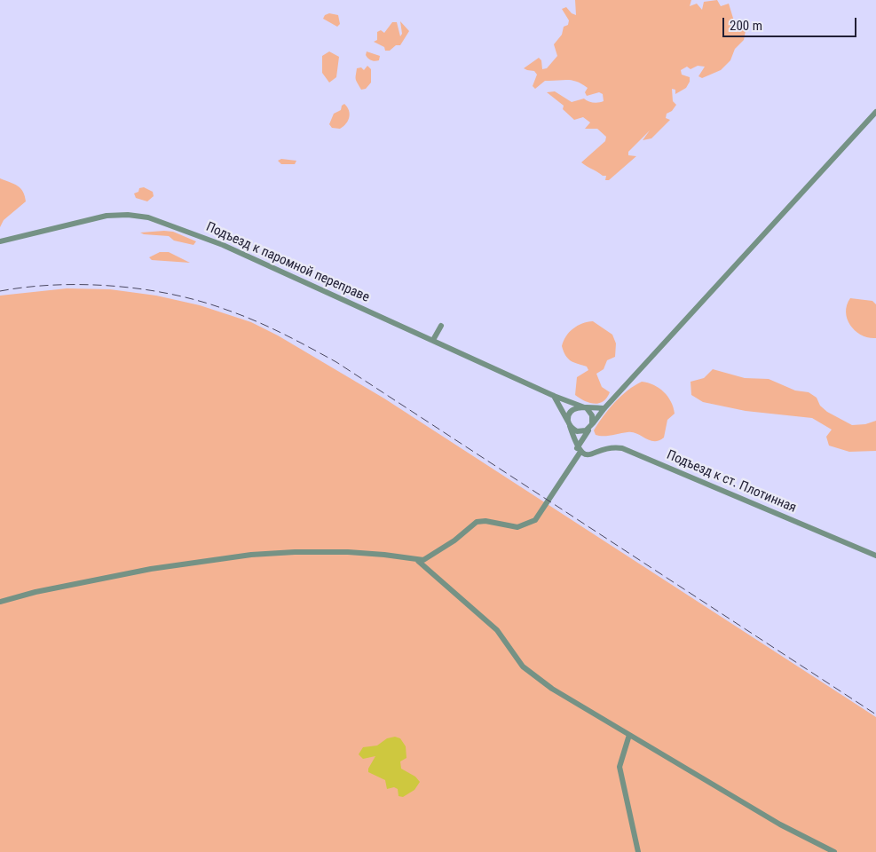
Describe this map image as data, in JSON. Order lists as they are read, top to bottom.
{
  "streets": {
    "street": ["Подъезд к паромной переправе", "Подъезд к ст. Плотинная"]
  },
  "scale_bar": "200 m"
}
